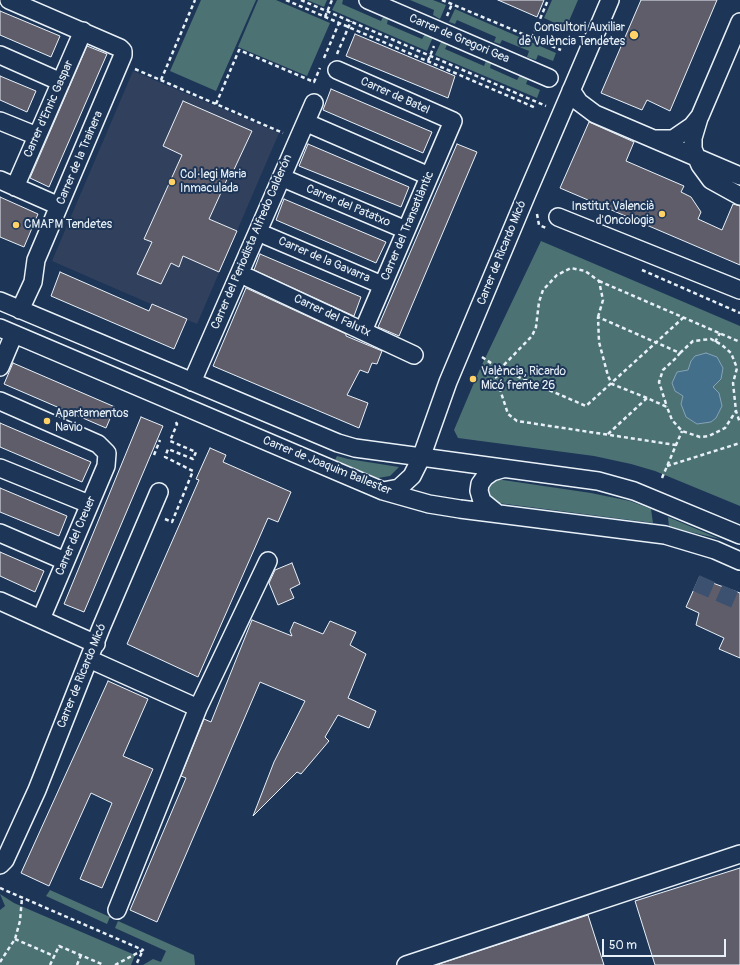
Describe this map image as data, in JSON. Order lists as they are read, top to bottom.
{
  "streets": {
    "street": [
      "Carrer de Gregori Gea",
      "Carrer de Batel",
      "Carrer d'Enric Gaspar",
      "Carrer de la Trainera",
      "Carrer del Patatxo",
      "Carrer del Transatlàntic",
      "Carrer del Periodista Alfredo Calderón",
      "Carrer de Ricardo Micó",
      "Carrer de la Gavarra",
      "Carrer del Falutx",
      "Carrer de Joaquim Ballester",
      "Carrer del Creuer"
    ]
  },
  "crossings": [
    ["Carrer de Batel", "Carrer del Transatlàntic"],
    ["Carrer d'Enric Gaspar", "Carrer de la Trainera"],
    ["Carrer de la Trainera", "Carrer de Joaquim Ballester"],
    ["Carrer del Patatxo", "Carrer del Transatlàntic"],
    ["Carrer del Transatlàntic", "Carrer de la Gavarra"],
    ["Carrer del Transatlàntic", "Carrer del Falutx"],
    ["Carrer del Periodista Alfredo Calderón", "Carrer de Joaquim Ballester"],
    ["Carrer de Ricardo Micó", "Carrer de Joaquim Ballester"]
  ],
  "places": [
    "Consultori Auxiliar de València Tendetes",
    "Col·legi Maria Inmaculada",
    "Institut Valencià d'Oncologia",
    "CMAPM Tendetes",
    "València, Ricardo Micó frente 26",
    "Apartamentos Navio"
  ],
  "scale_bar": "50 m"
}
